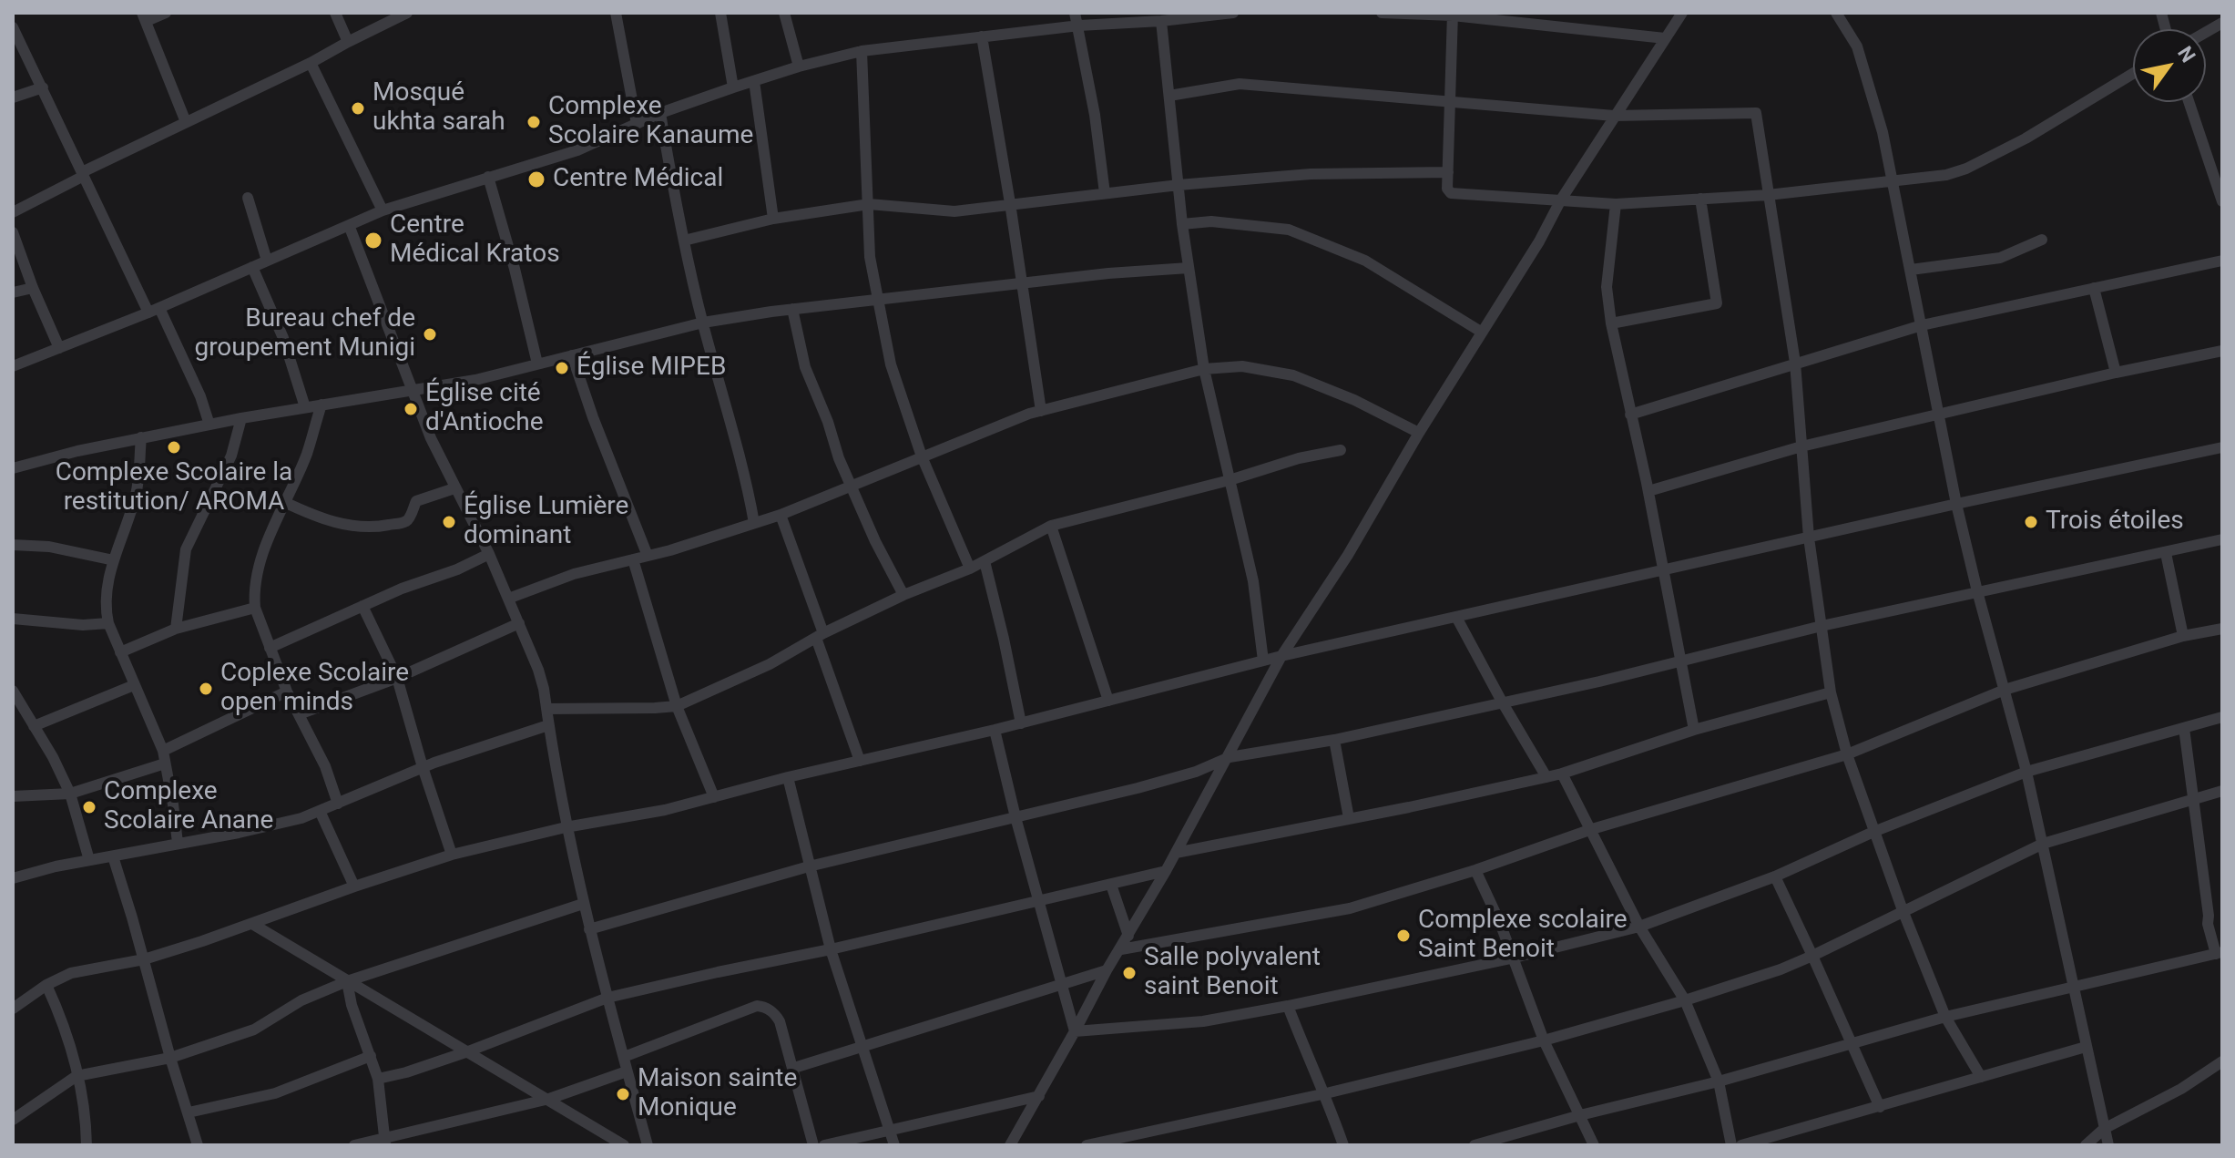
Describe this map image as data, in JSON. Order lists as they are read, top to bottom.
{
  "places": [
    "Mosqué ukhta sarah",
    "Complexe Scolaire Kanaume",
    "Centre Médical",
    "Centre Médical Kratos",
    "Bureau chef de groupement Munigi",
    "Église MIPEB",
    "Église cité d'Antioche",
    "Complexe Scolaire la restitution/ AROMA",
    "Église Lumière dominant",
    "Trois étoiles",
    "Coplexe Scolaire open minds",
    "Complexe Scolaire Anane",
    "Complexe scolaire Saint Benoit",
    "Salle polyvalent saint Benoit",
    "Maison sainte Monique"
  ],
  "north": "top right"
}
